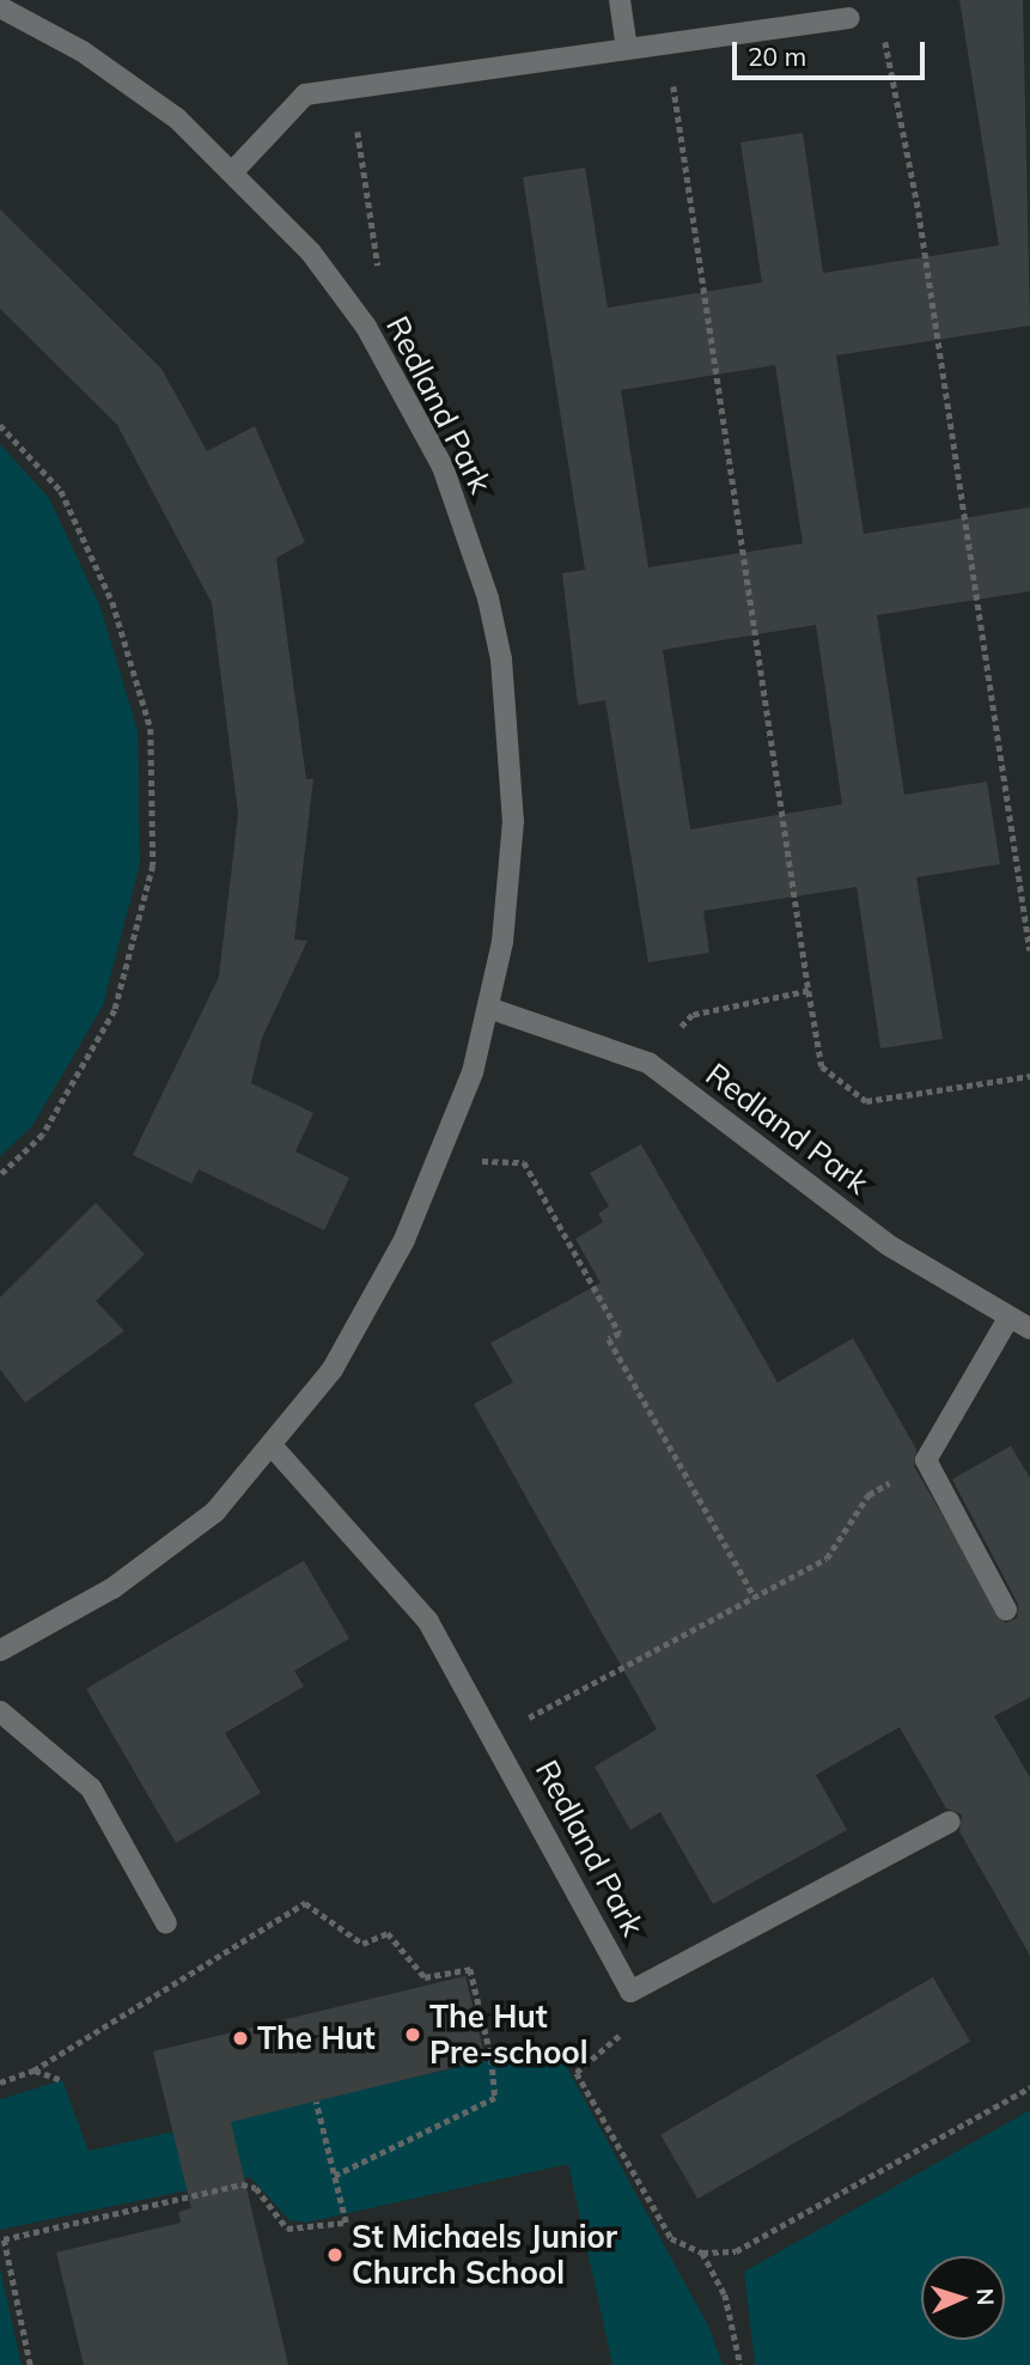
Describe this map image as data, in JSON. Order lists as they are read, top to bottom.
{
  "streets": {
    "street": ["Redland Park"]
  },
  "places": ["The Hut Pre-school", "The Hut", "St Michaels Junior Church School"],
  "scale_bar": "20 m",
  "north": "right"
}
